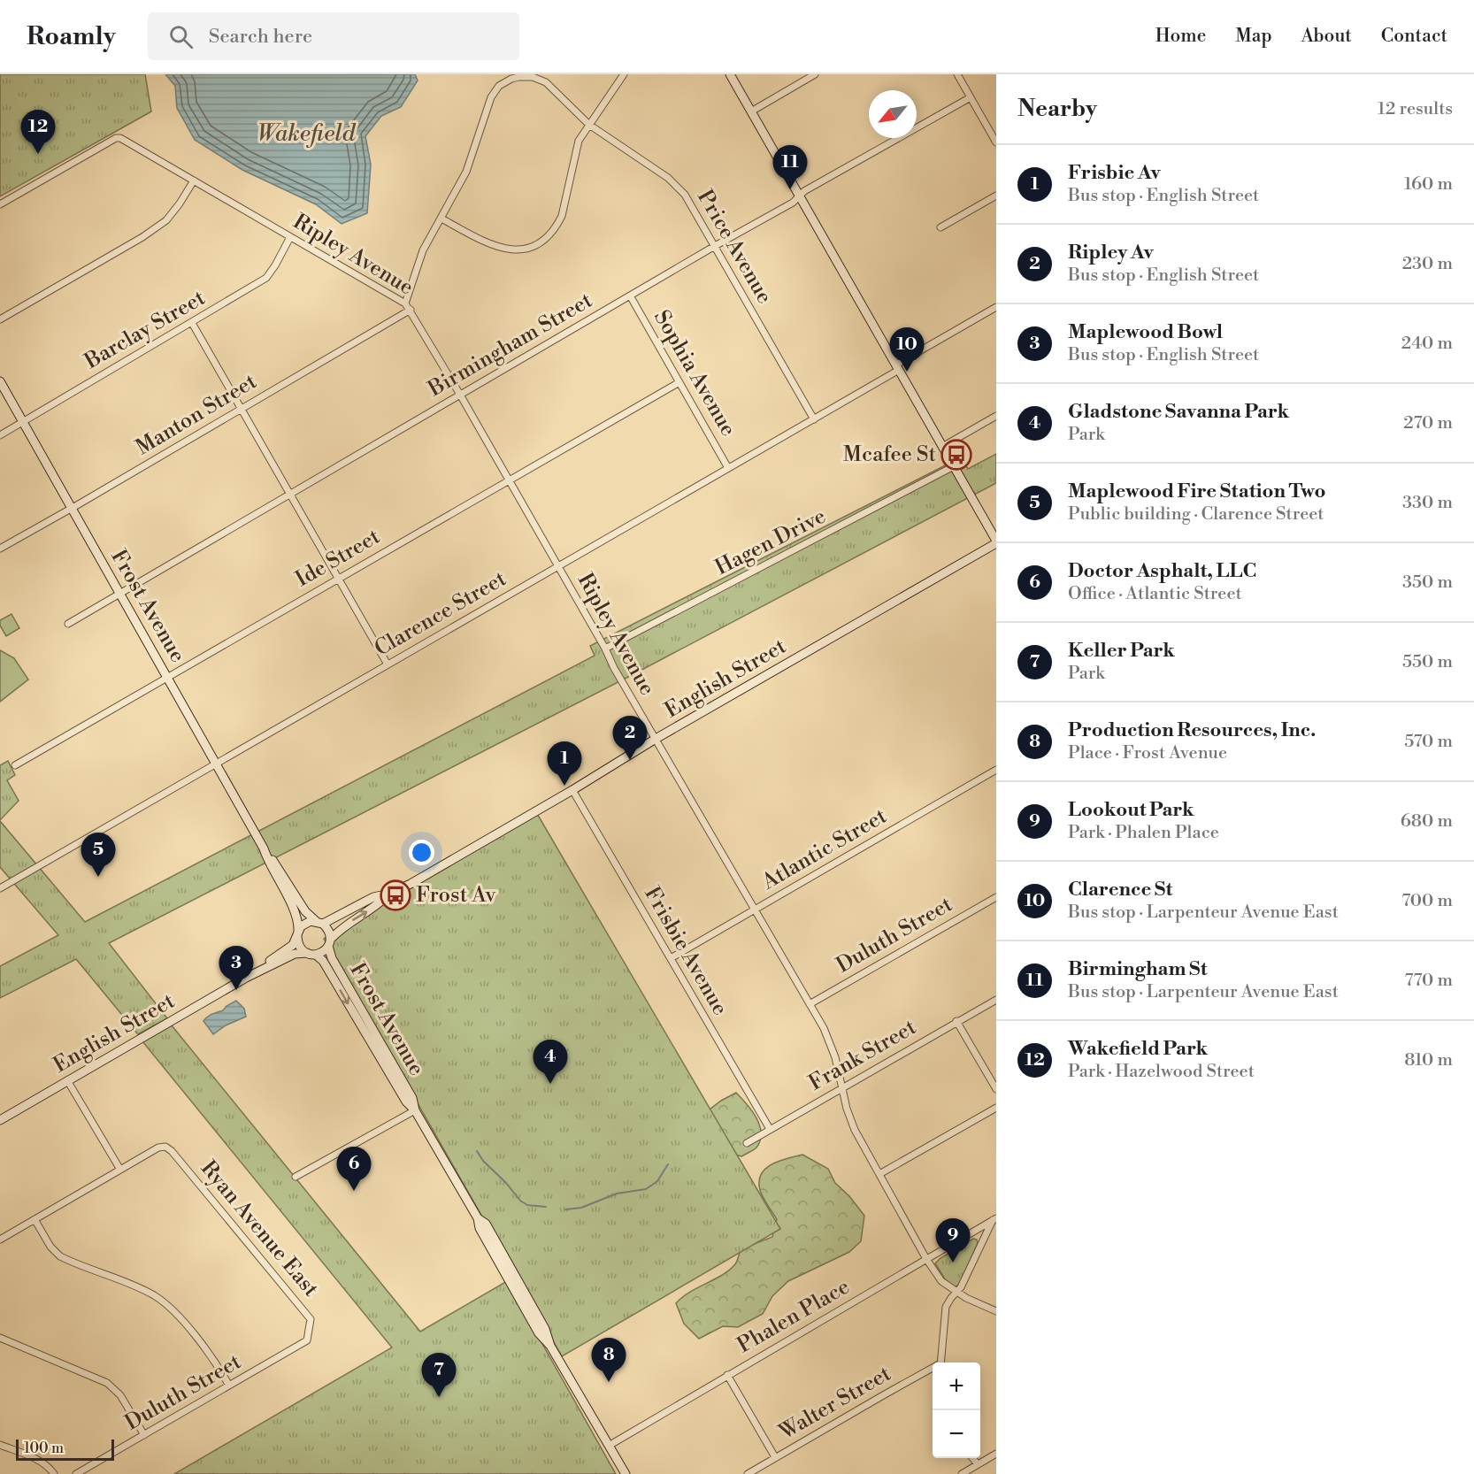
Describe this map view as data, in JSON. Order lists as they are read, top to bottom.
{
  "streets": {
    "street": [
      "Price Avenue",
      "Ripley Avenue",
      "Barclay Street",
      "Birmingham Street",
      "Sophia Avenue",
      "Manton Street",
      "Hagen Drive",
      "Ide Street",
      "Frost Avenue",
      "Clarence Street",
      "English Street",
      "Atlantic Street",
      "Duluth Street",
      "Frisbie Avenue",
      "Frank Street",
      "Ryan Avenue East",
      "Phalen Place",
      "Walter Street"
    ]
  },
  "crossings": [
    ["Price Avenue", "Ripley Avenue"],
    ["Price Avenue", "Birmingham Street"],
    ["Price Avenue", "Clarence Street"],
    ["Ripley Avenue", "Barclay Street"],
    ["Ripley Avenue", "Birmingham Street"],
    ["Ripley Avenue", "Manton Street"],
    ["Ripley Avenue", "Hagen Drive"],
    ["Ripley Avenue", "Ide Street"],
    ["Ripley Avenue", "Clarence Street"],
    ["Ripley Avenue", "English Street"],
    ["Ripley Avenue", "Atlantic Street"],
    ["Ripley Avenue", "Duluth Street"],
    ["Ripley Avenue", "Frank Street"],
    ["Ripley Avenue", "Phalen Place"],
    ["Barclay Street", "Frost Avenue"],
    ["Birmingham Street", "Sophia Avenue"],
    ["Birmingham Street", "Frost Avenue"],
    ["Sophia Avenue", "Ide Street"],
    ["Sophia Avenue", "Clarence Street"],
    ["Manton Street", "Frost Avenue"],
    ["Ide Street", "Frost Avenue"],
    ["Frost Avenue", "Clarence Street"],
    ["Frost Avenue", "English Street"],
    ["Frost Avenue", "Phalen Place"],
    ["English Street", "Frisbie Avenue"],
    ["Atlantic Street", "Frisbie Avenue"],
    ["Duluth Street", "Ryan Avenue East"],
    ["Frisbie Avenue", "Frank Street"]
  ],
  "water": ["Wakefield"],
  "places": {
    "bus stop": ["Mcafee St", "Frost Av"]
  },
  "scale_bar": "100 m",
  "north": "bottom left",
  "page": {
    "header": "Roamly",
    "search": "Search here",
    "nav": [
      "Home",
      "Map",
      "About",
      "Contact"
    ],
    "heading": ["Nearby", "12 results"],
    "pins": [
      "12",
      "11",
      "10",
      "2",
      "1",
      "5",
      "3",
      "4",
      "6",
      "9",
      "8",
      "7"
    ],
    "list": [
      {
        "mark": "1",
        "name": "Frisbie Av",
        "note": "Bus stop · English Street",
        "value": "160 m"
      },
      {
        "mark": "2",
        "name": "Ripley Av",
        "note": "Bus stop · English Street",
        "value": "230 m"
      },
      {
        "mark": "3",
        "name": "Maplewood Bowl",
        "note": "Bus stop · English Street",
        "value": "240 m"
      },
      {
        "mark": "4",
        "name": "Gladstone Savanna Park",
        "note": "Park",
        "value": "270 m"
      },
      {
        "mark": "5",
        "name": "Maplewood Fire Station Two",
        "note": "Public building · Clarence Street",
        "value": "330 m"
      },
      {
        "mark": "6",
        "name": "Doctor Asphalt, LLC",
        "note": "Office · Atlantic Street",
        "value": "350 m"
      },
      {
        "mark": "7",
        "name": "Keller Park",
        "note": "Park",
        "value": "550 m"
      },
      {
        "mark": "8",
        "name": "Production Resources, Inc.",
        "note": "Place · Frost Avenue",
        "value": "570 m"
      },
      {
        "mark": "9",
        "name": "Lookout Park",
        "note": "Park · Phalen Place",
        "value": "680 m"
      },
      {
        "mark": "10",
        "name": "Clarence St",
        "note": "Bus stop · Larpenteur Avenue East",
        "value": "700 m"
      },
      {
        "mark": "11",
        "name": "Birmingham St",
        "note": "Bus stop · Larpenteur Avenue East",
        "value": "770 m"
      },
      {
        "mark": "12",
        "name": "Wakefield Park",
        "note": "Park · Hazelwood Street",
        "value": "810 m"
      }
    ],
    "map_buttons": ["+", "−"],
    "scale": "100 m"
  }
}
